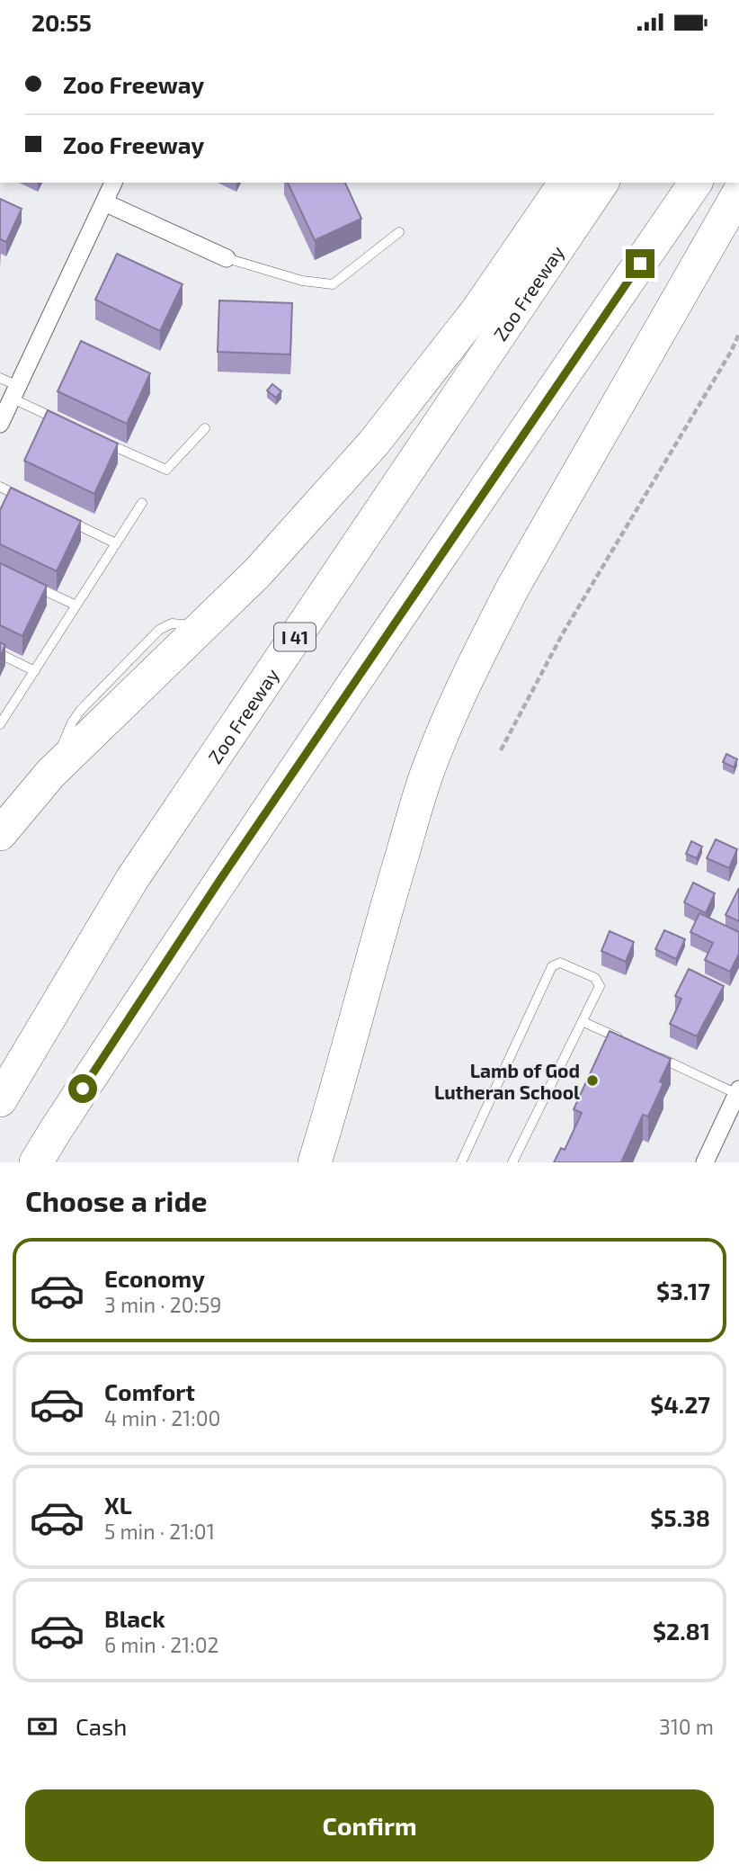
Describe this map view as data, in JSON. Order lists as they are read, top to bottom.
{
  "streets": {
    "highway": ["Zoo Freeway", "I 41"]
  },
  "places": ["Lamb of God Lutheran School"],
  "page": {
    "status": "20:55",
    "banner": ["Zoo Freeway", "Zoo Freeway"],
    "heading": "Choose a ride",
    "list": [
      {
        "name": "Economy",
        "note": "3 min · 20:59",
        "value": "$3.17"
      },
      {
        "name": "Comfort",
        "note": "4 min · 21:00",
        "value": "$4.27"
      },
      {
        "name": "XL",
        "note": "5 min · 21:01",
        "value": "$5.38"
      },
      {
        "name": "Black",
        "note": "6 min · 21:02",
        "value": "$2.81"
      }
    ],
    "pay": ["Cash", "310 m"],
    "buttons": "Confirm"
  }
}
